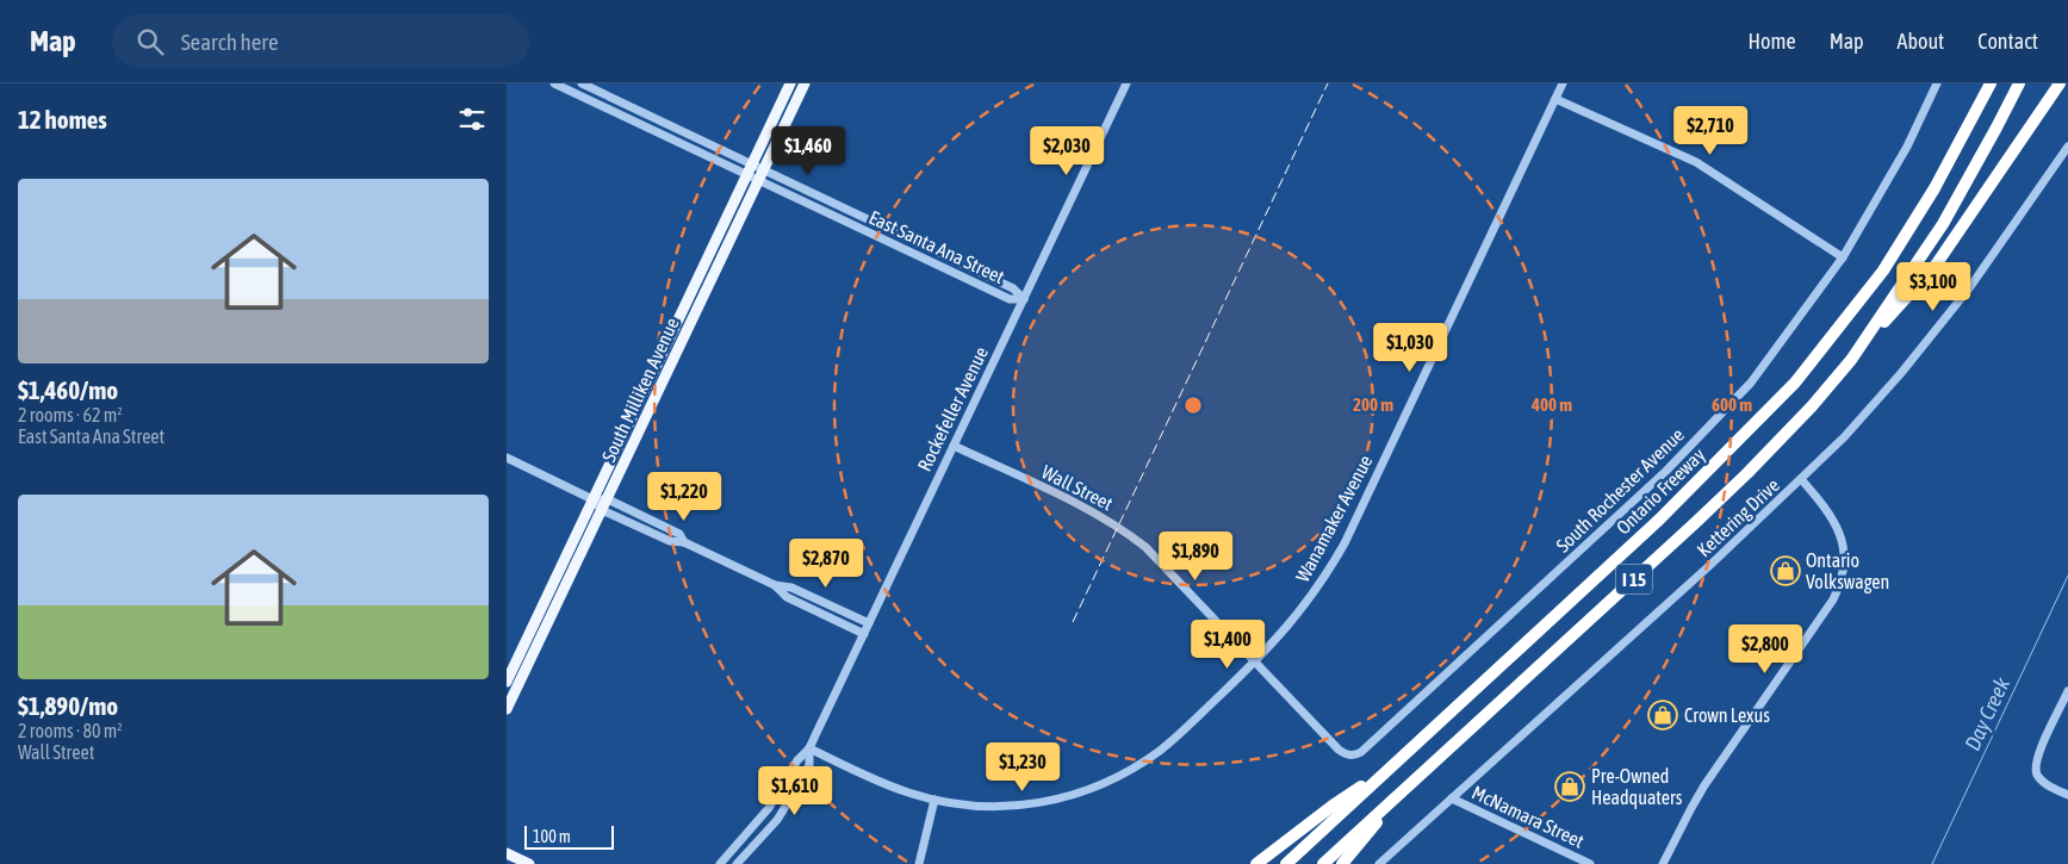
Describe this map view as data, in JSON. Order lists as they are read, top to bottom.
{
  "streets": {
    "highway": ["Ontario Freeway", "I 15"],
    "main road": ["South Milliken Avenue"],
    "street": [
      "East Santa Ana Street",
      "Rockefeller Avenue",
      "Wall Street",
      "South Rochester Avenue",
      "Kettering Drive",
      "Wanamaker Avenue",
      "McNamara Street"
    ]
  },
  "crossings": [
    ["East Santa Ana Street", "South Milliken Avenue"],
    ["East Santa Ana Street", "Rockefeller Avenue"],
    ["Rockefeller Avenue", "Wall Street"],
    ["Rockefeller Avenue", "Wanamaker Avenue"],
    ["Wall Street", "South Rochester Avenue"],
    ["Wall Street", "Wanamaker Avenue"],
    ["Kettering Drive", "McNamara Street"]
  ],
  "water": ["Day Creek"],
  "places": {
    "shop": ["Ontario Volkswagen", "Crown Lexus", "Pre-Owned Headquaters"]
  },
  "scale_bar": "100 m",
  "page": {
    "header": "Map",
    "search": "Search here",
    "nav": [
      "Home",
      "Map",
      "About",
      "Contact"
    ],
    "heading": "12 homes",
    "price": [
      "$2,710",
      "$1,460",
      "$2,030",
      "$3,100",
      "$1,030",
      "$1,220",
      "$1,890",
      "$2,870",
      "$1,400",
      "$2,800",
      "$1,230",
      "$1,610"
    ],
    "list": [
      {
        "name": "$1,460/mo",
        "note": "2 rooms · 62 m² · East Santa Ana Street"
      },
      {
        "name": "$1,890/mo",
        "note": "2 rooms · 80 m² · Wall Street"
      }
    ],
    "scale": "100 m"
  },
  "rings": ["200 m", "400 m", "600 m"]
}
